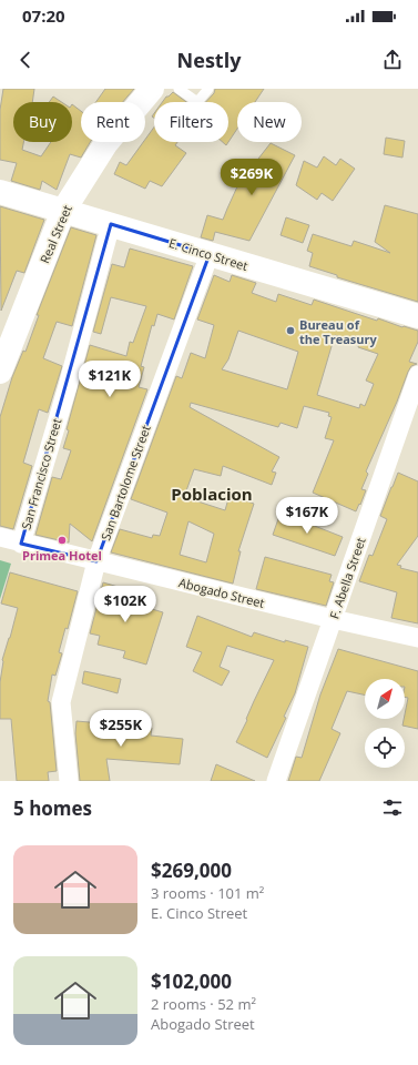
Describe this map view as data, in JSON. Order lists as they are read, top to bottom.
{
  "streets": {
    "street": [
      "Real Street",
      "E. Cinco Street",
      "San Francisco Street",
      "San Bartolome Street",
      "F. Abella Street",
      "Abogado Street"
    ]
  },
  "crossings": [
    ["Real Street", "E. Cinco Street"],
    ["E. Cinco Street", "San Francisco Street"],
    ["E. Cinco Street", "San Bartolome Street"],
    ["San Francisco Street", "Abogado Street"],
    ["San Bartolome Street", "Abogado Street"],
    ["F. Abella Street", "Abogado Street"]
  ],
  "districts": ["Poblacion"],
  "places": ["Bureau of the Treasury", "Primea Hotel"],
  "north": "top right",
  "page": {
    "status": "07:20",
    "header": "Nestly",
    "chip": [
      "Buy",
      "Rent",
      "Filters",
      "New"
    ],
    "price": [
      "$269K",
      "$121K",
      "$167K",
      "$102K",
      "$255K"
    ],
    "heading": "5 homes",
    "list": [
      {
        "name": "$269,000",
        "note": "3 rooms · 101 m² · E. Cinco Street"
      },
      {
        "name": "$102,000",
        "note": "2 rooms · 52 m² · Abogado Street"
      }
    ]
  }
}
